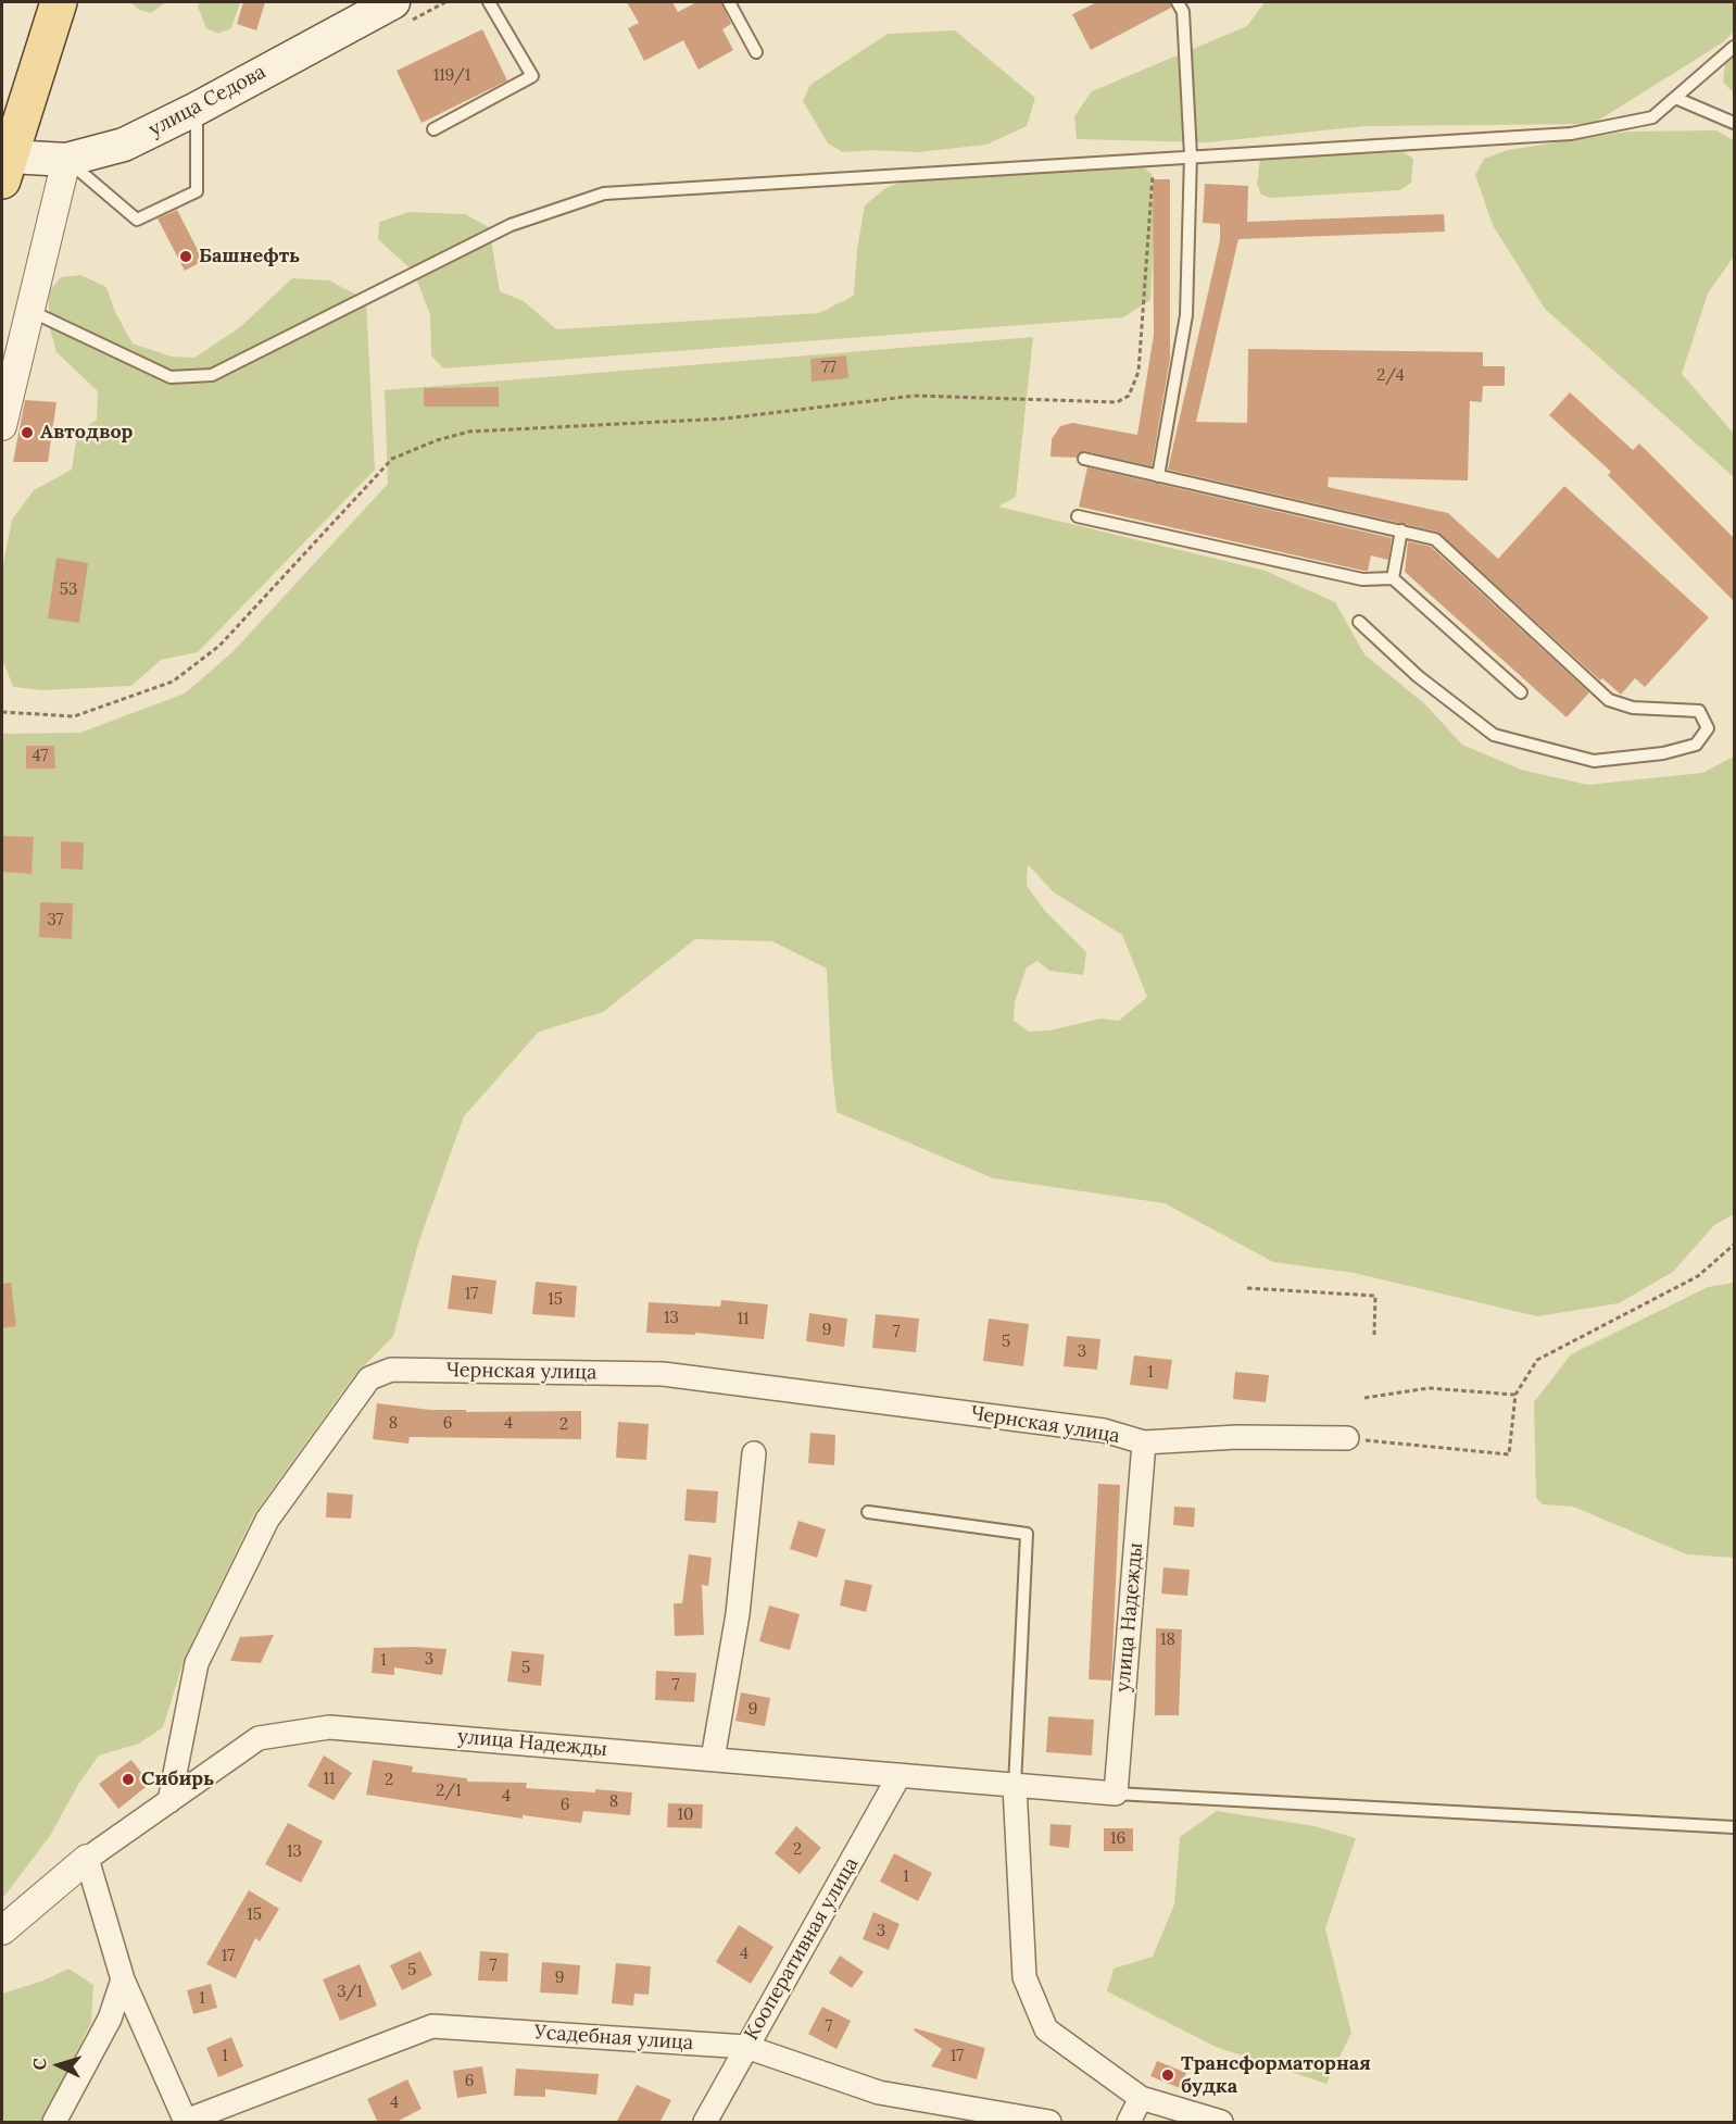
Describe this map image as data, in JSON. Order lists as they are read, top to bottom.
{
  "streets": {
    "main road": ["улица Седова"],
    "street": [
      "Чернская улица",
      "улица Надежды",
      "Кооперативная улица",
      "Усадебная улица"
    ]
  },
  "crossings": [
    ["Чернская улица", "улица Надежды"],
    ["улица Надежды", "Кооперативная улица"],
    ["Кооперативная улица", "Усадебная улица"]
  ],
  "places": [
    "Башнефть",
    "Автодвор",
    "Сибирь",
    "Трансформаторная будка"
  ],
  "house_numbers": [
    "119/1",
    "77",
    "2/4",
    "53",
    "47",
    "37",
    "17",
    "15",
    "13",
    "11",
    "9",
    "7",
    "5",
    "3",
    "1",
    "8",
    "6",
    "4",
    "2",
    "18",
    "3",
    "1",
    "5",
    "7",
    "9",
    "11",
    "2",
    "2/1",
    "4",
    "8",
    "6",
    "10",
    "16",
    "2",
    "13",
    "1",
    "15",
    "3",
    "4",
    "17",
    "7",
    "5",
    "9",
    "3/1",
    "1",
    "7",
    "1",
    "17",
    "6",
    "4"
  ],
  "north": "left"
}
